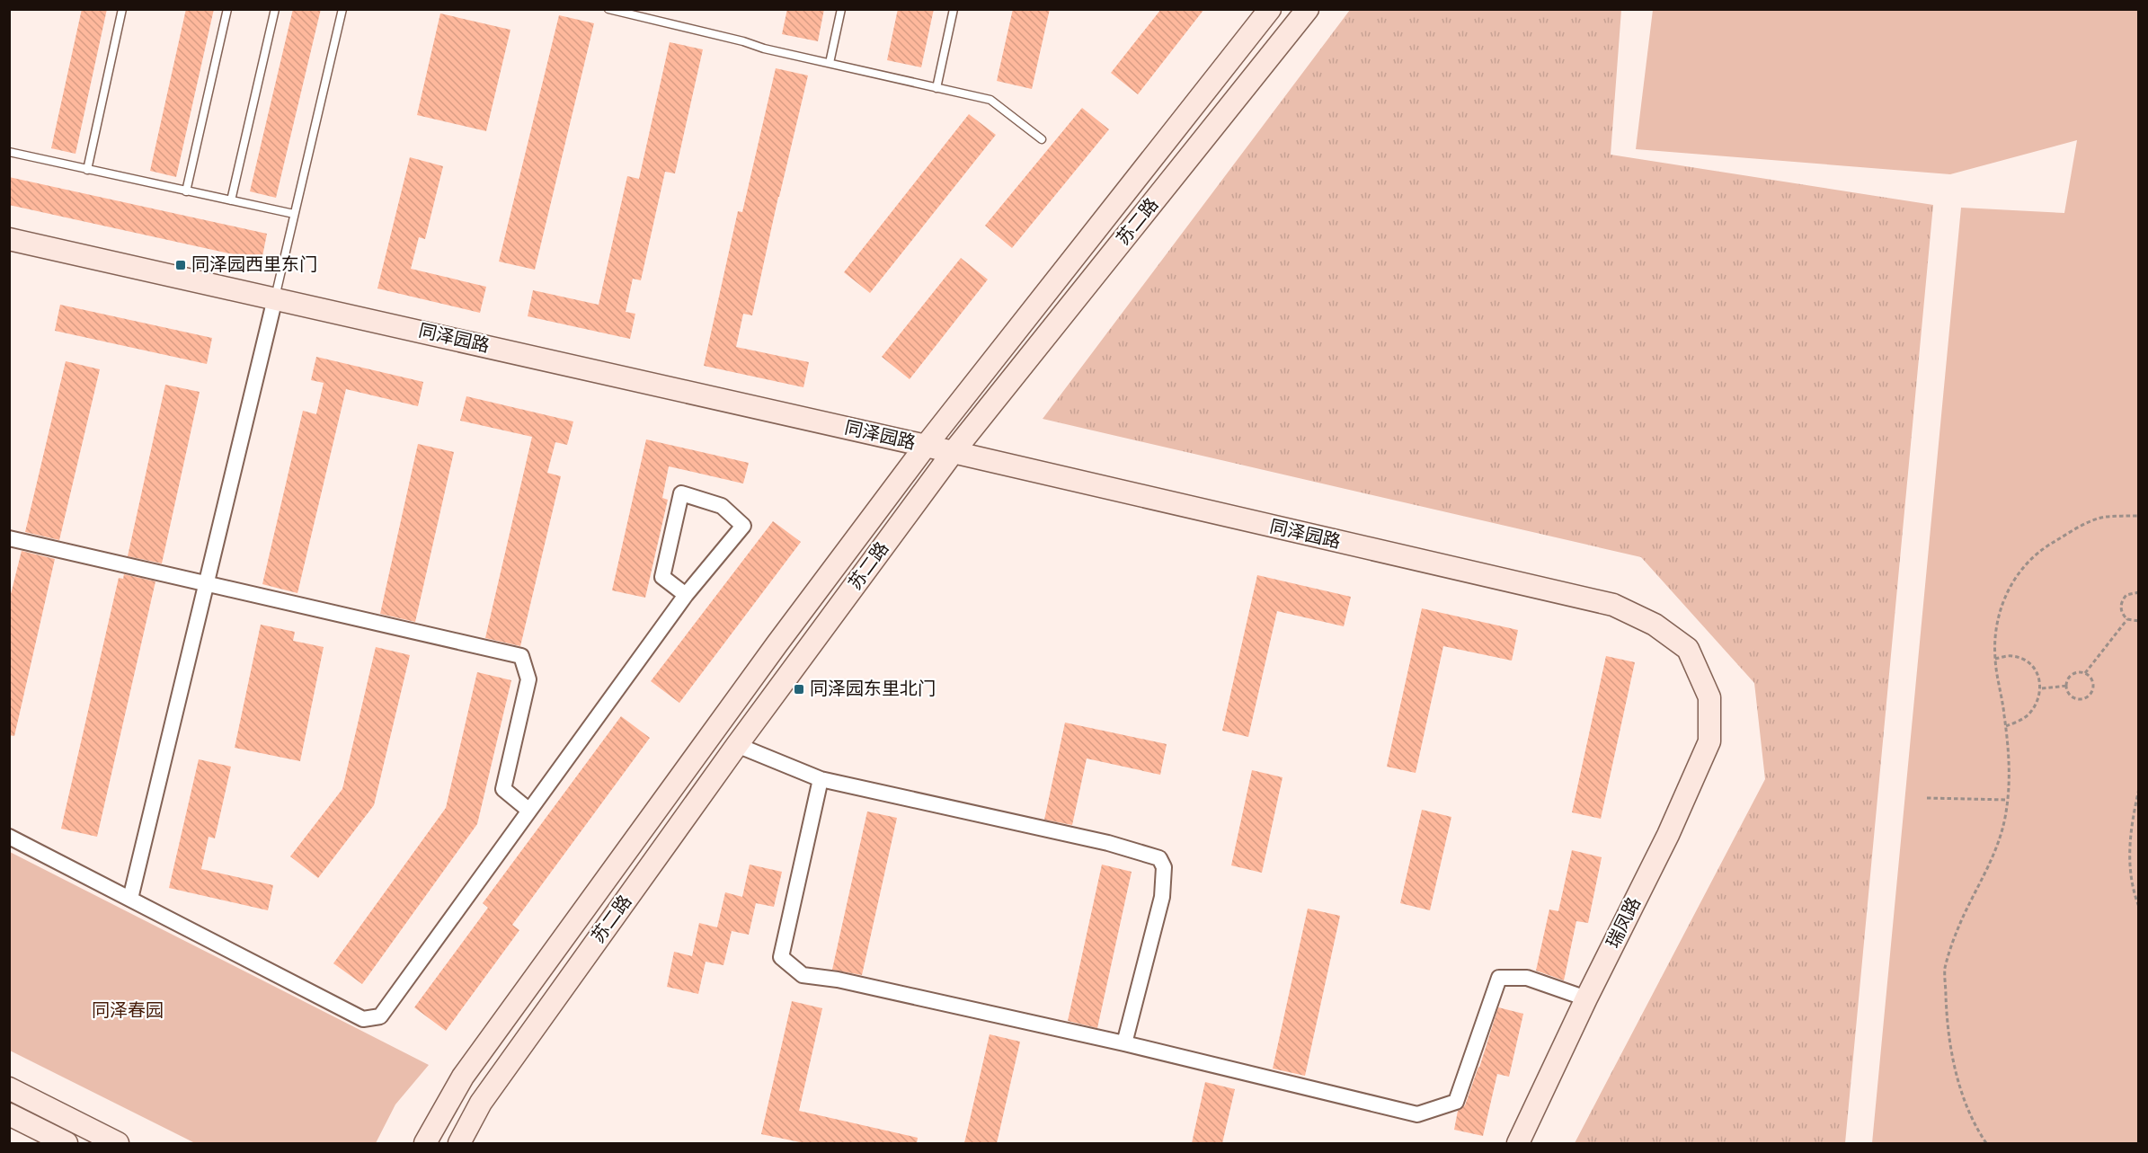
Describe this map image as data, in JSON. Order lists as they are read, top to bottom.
{
  "streets": {
    "street": ["苏二路", "同泽园路", "瑞凤路"]
  },
  "crossings": [
    ["苏二路", "同泽园路"],
    ["同泽园路", "瑞凤路"]
  ],
  "parks": ["同泽春园"],
  "places": {
    "transit": ["同泽园西里东门", "同泽园东里北门"]
  }
}
